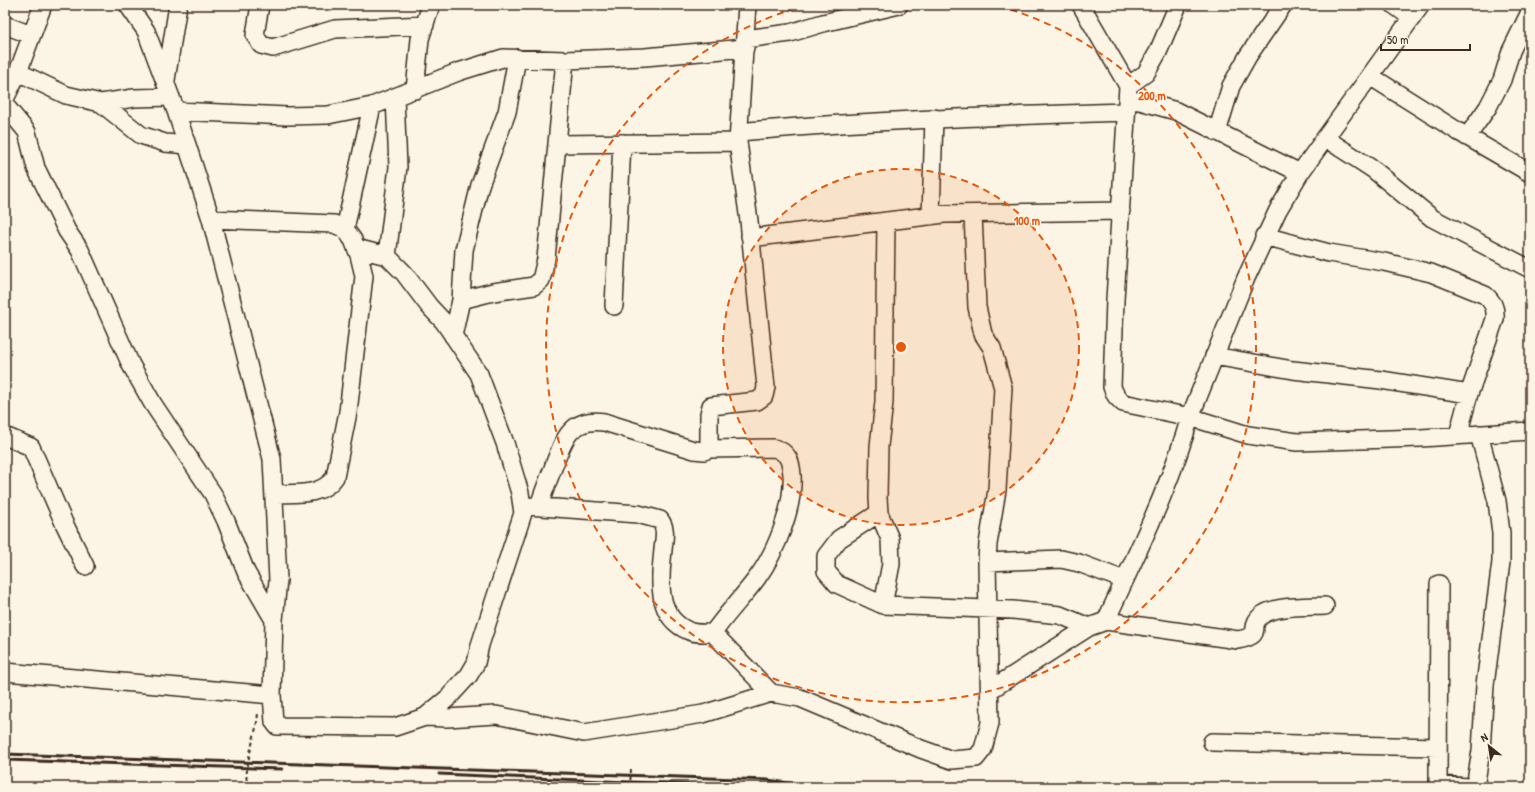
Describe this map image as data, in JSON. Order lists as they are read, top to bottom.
{
  "scale_bar": "50 m",
  "north": "top left",
  "rings": ["200 m", "100 m"]
}
